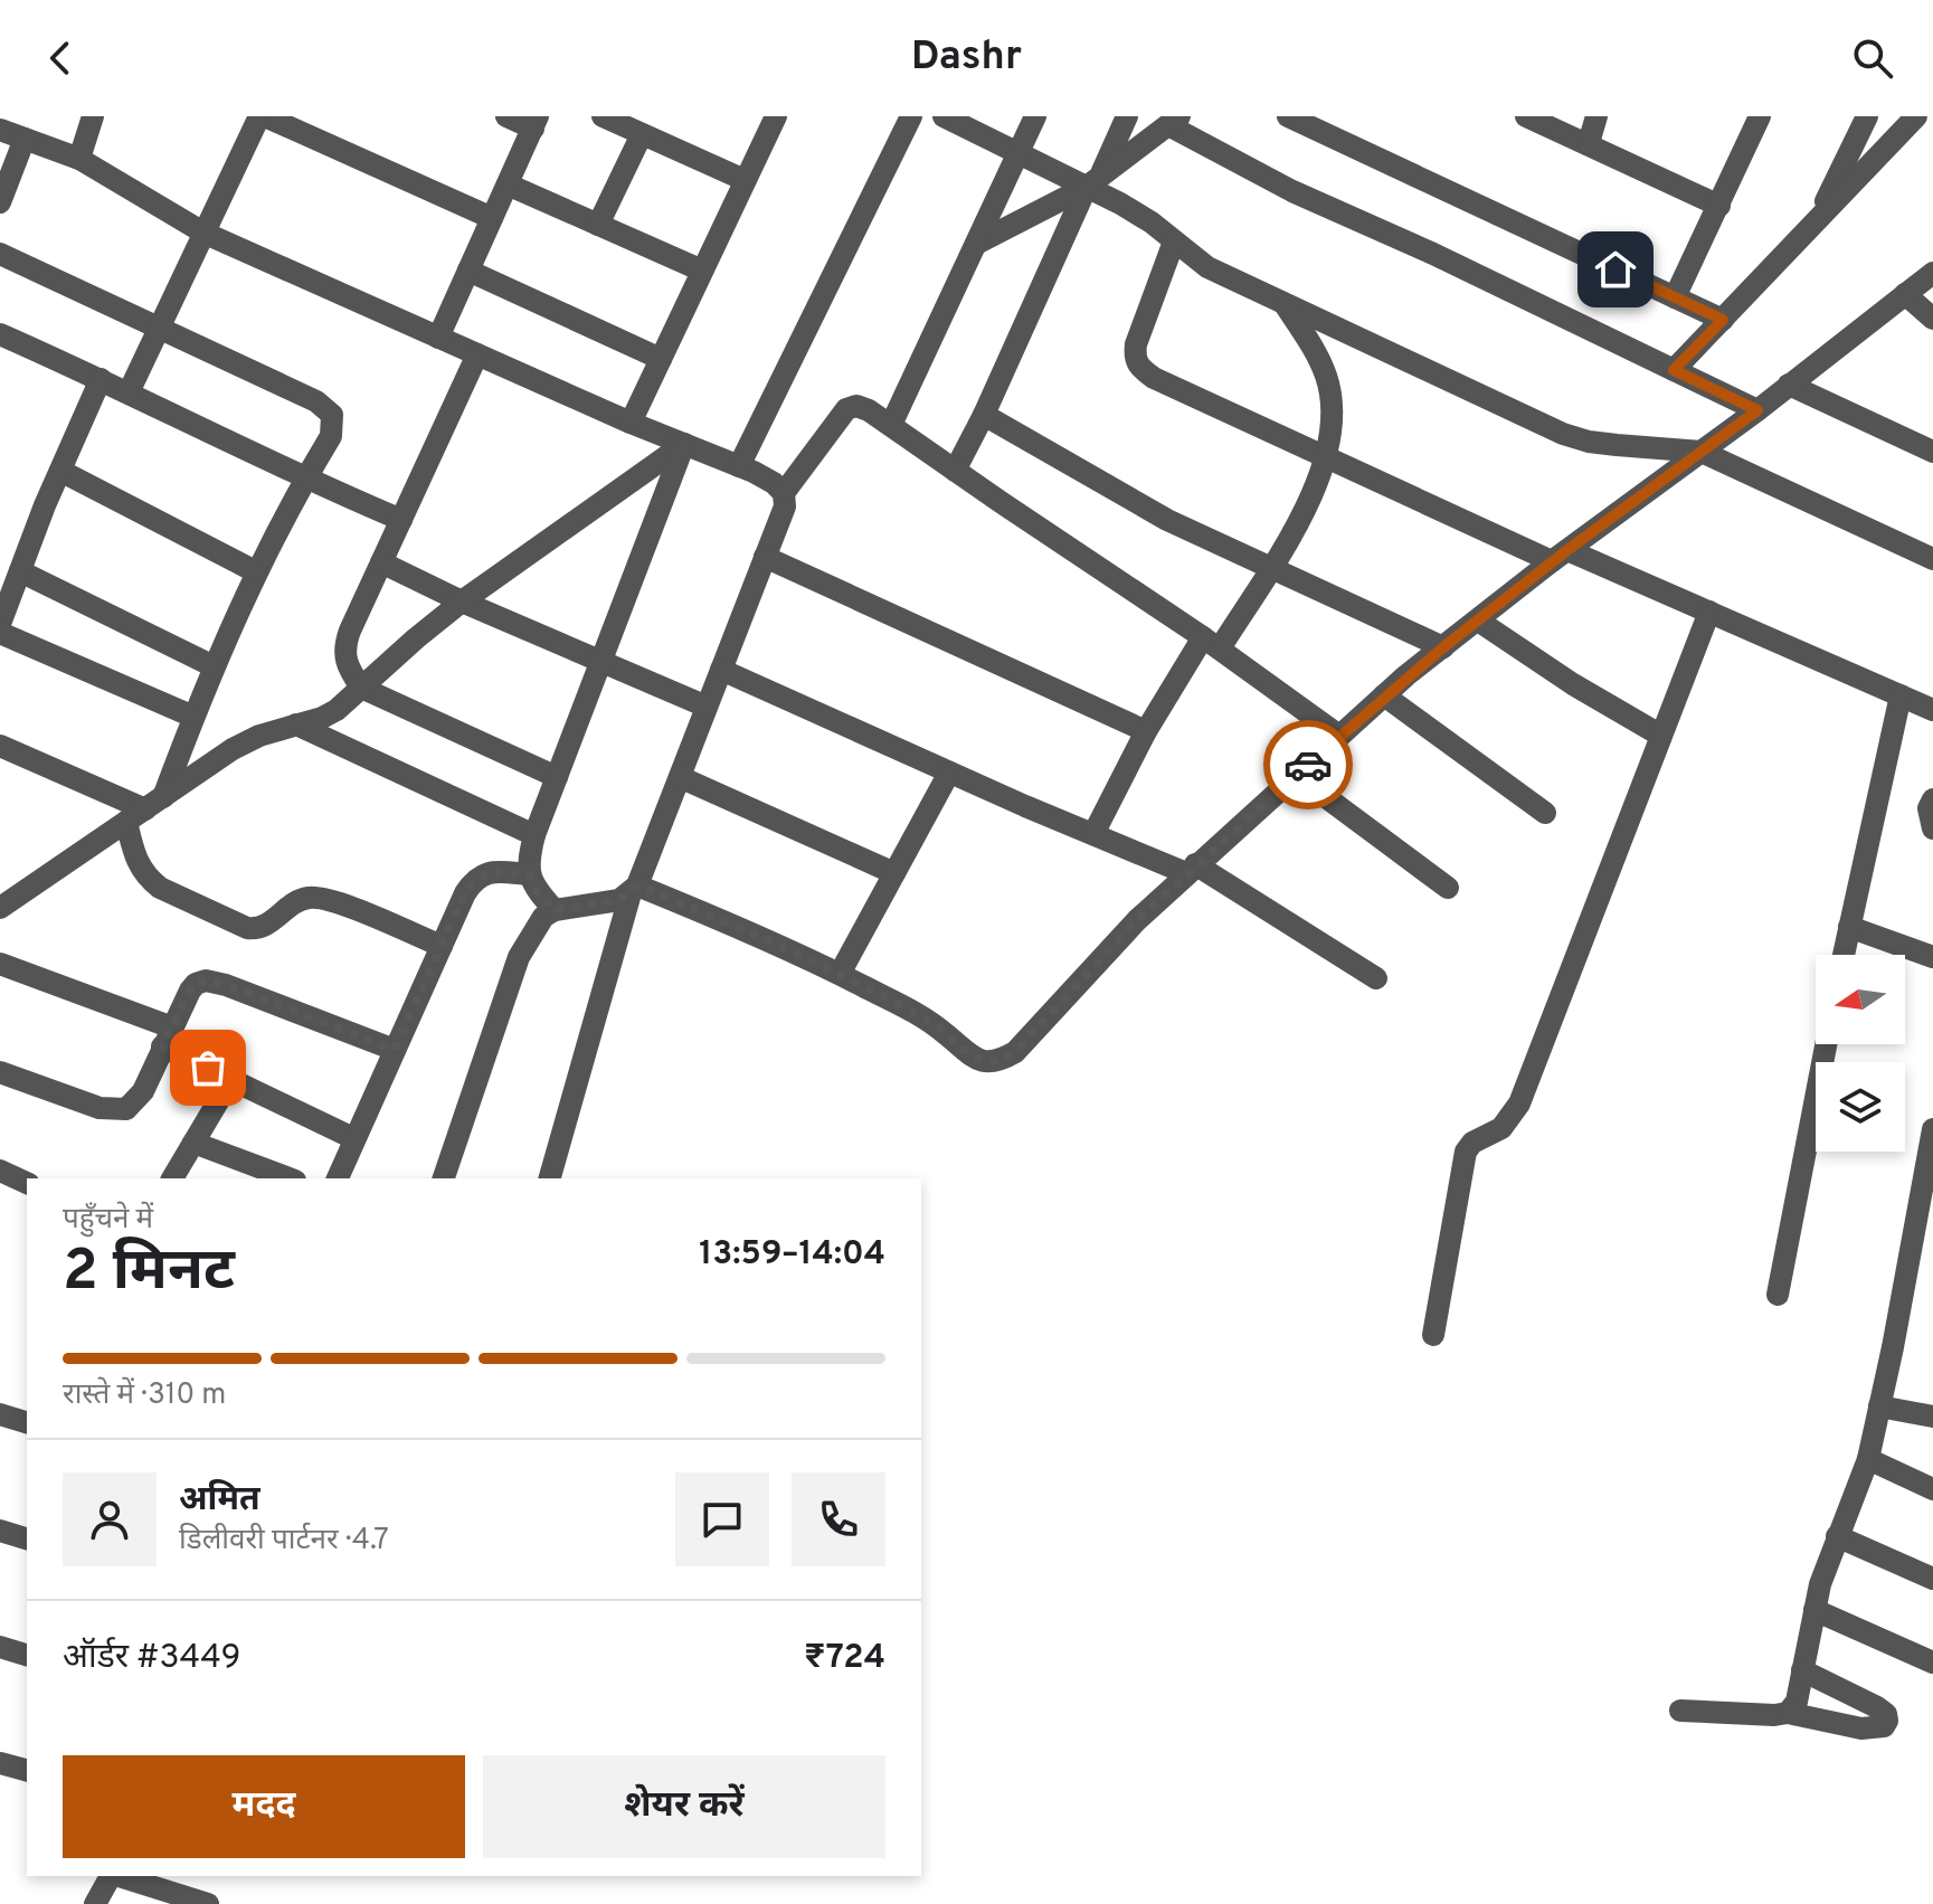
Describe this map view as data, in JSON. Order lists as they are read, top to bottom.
{
  "north": "left",
  "page": {
    "header": "Dashr",
    "heading": ["2 मिनट", "पहुँचने में", "13:59–14:04"],
    "panel": [
      "अमित",
      "डिलीवरी पार्टनर · 4.7",
      "ऑर्डर #3449",
      "₹724"
    ],
    "bar": "रास्ते में · 310 m",
    "buttons": ["मदद", "शेयर करें"]
  }
}
